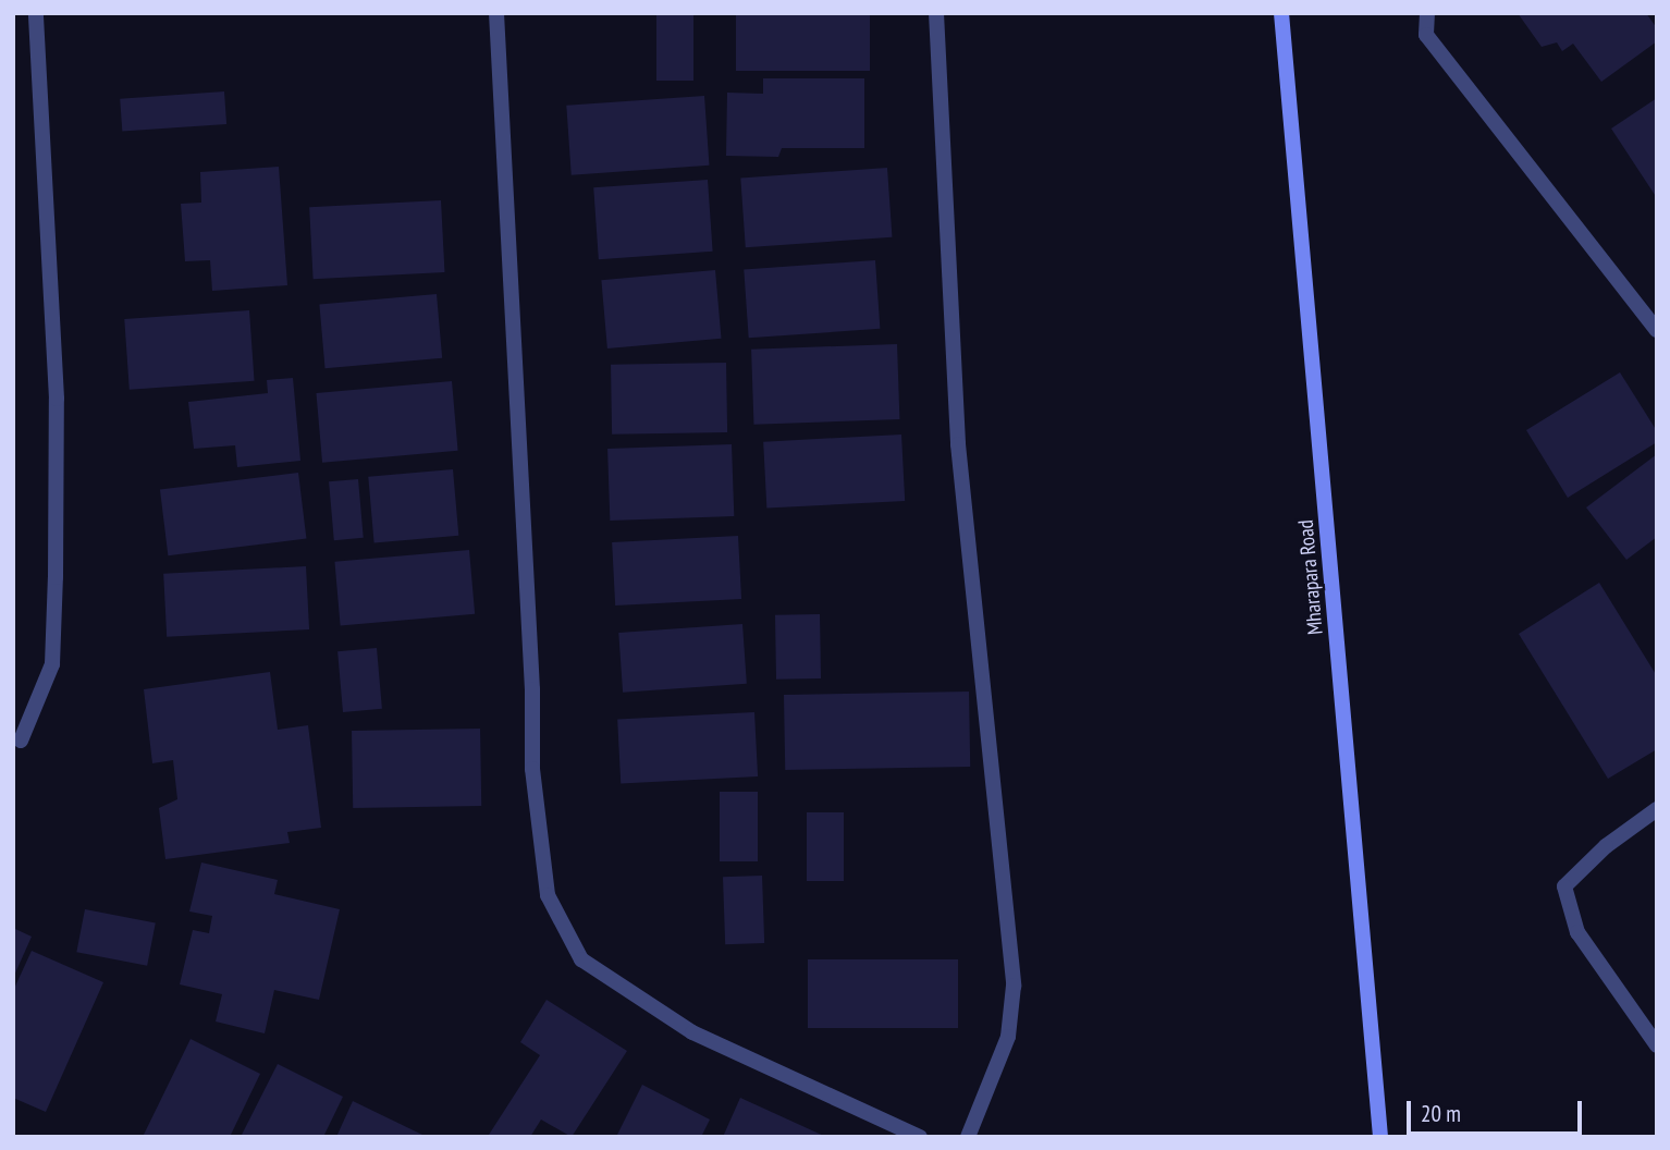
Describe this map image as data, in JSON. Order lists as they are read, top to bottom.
{
  "streets": {
    "main road": ["Mharapara Road"]
  },
  "scale_bar": "20 m"
}
